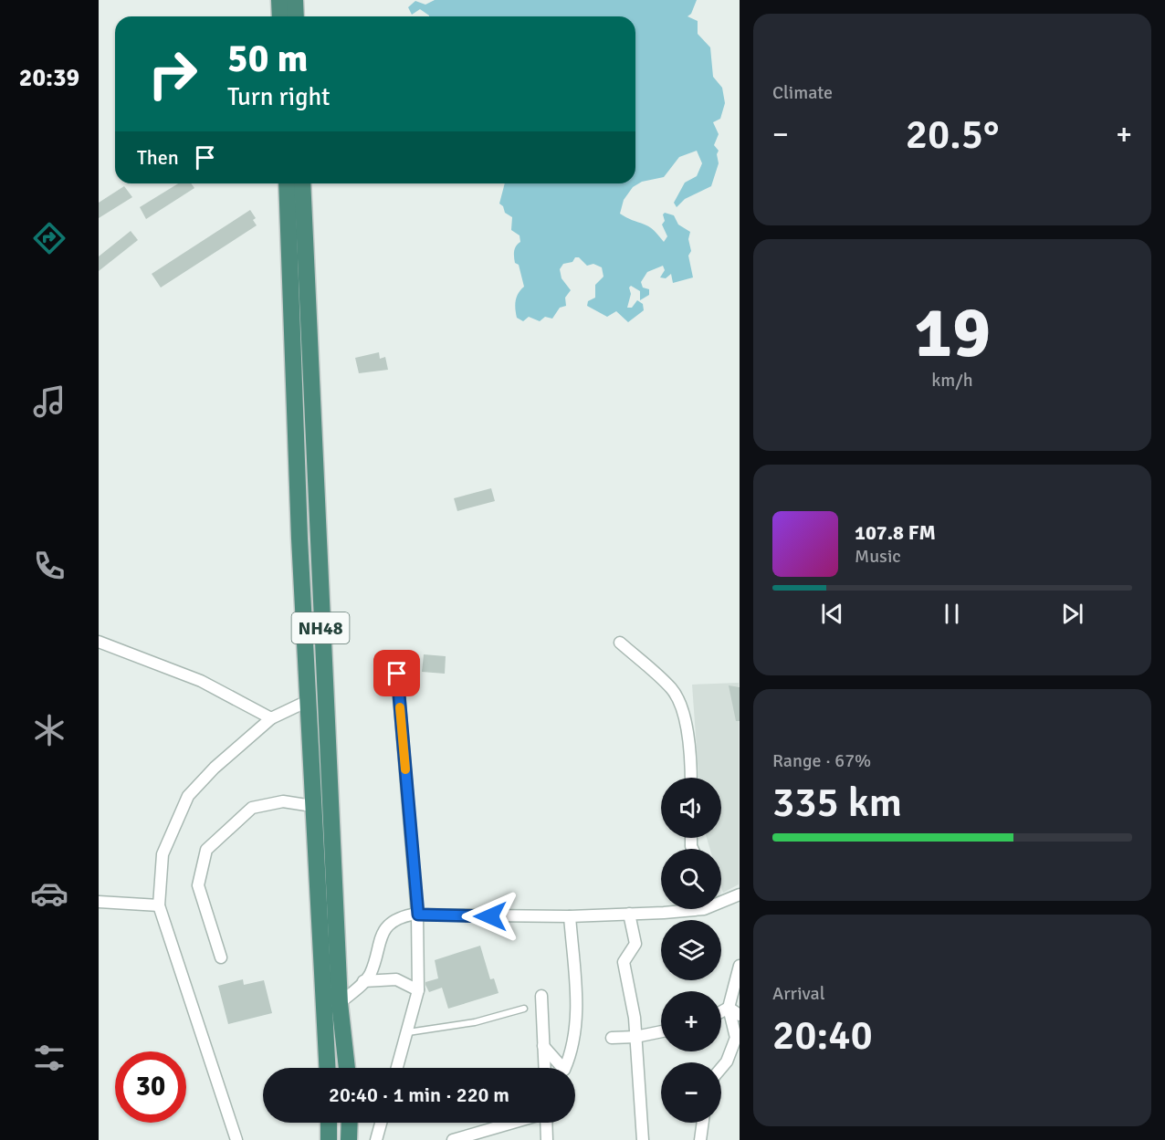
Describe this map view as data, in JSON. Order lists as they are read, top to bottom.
{
  "streets": {
    "highway": ["NH48"]
  },
  "page": {
    "tabs": "20:39",
    "tile": [
      "Climate",
      ["19", "km/h"],
      ["Range · 67%", "335 km"],
      ["Arrival", "20:40"]
    ],
    "turn": ["50 m", "Turn right"],
    "heat": ["−", "20.5°", "+"],
    "then": "Then",
    "song": ["107.8 FM", "Music"],
    "map_buttons": ["+", "−"],
    "limit": "30",
    "trip": "20:40 · 1 min · 220 m"
  }
}
